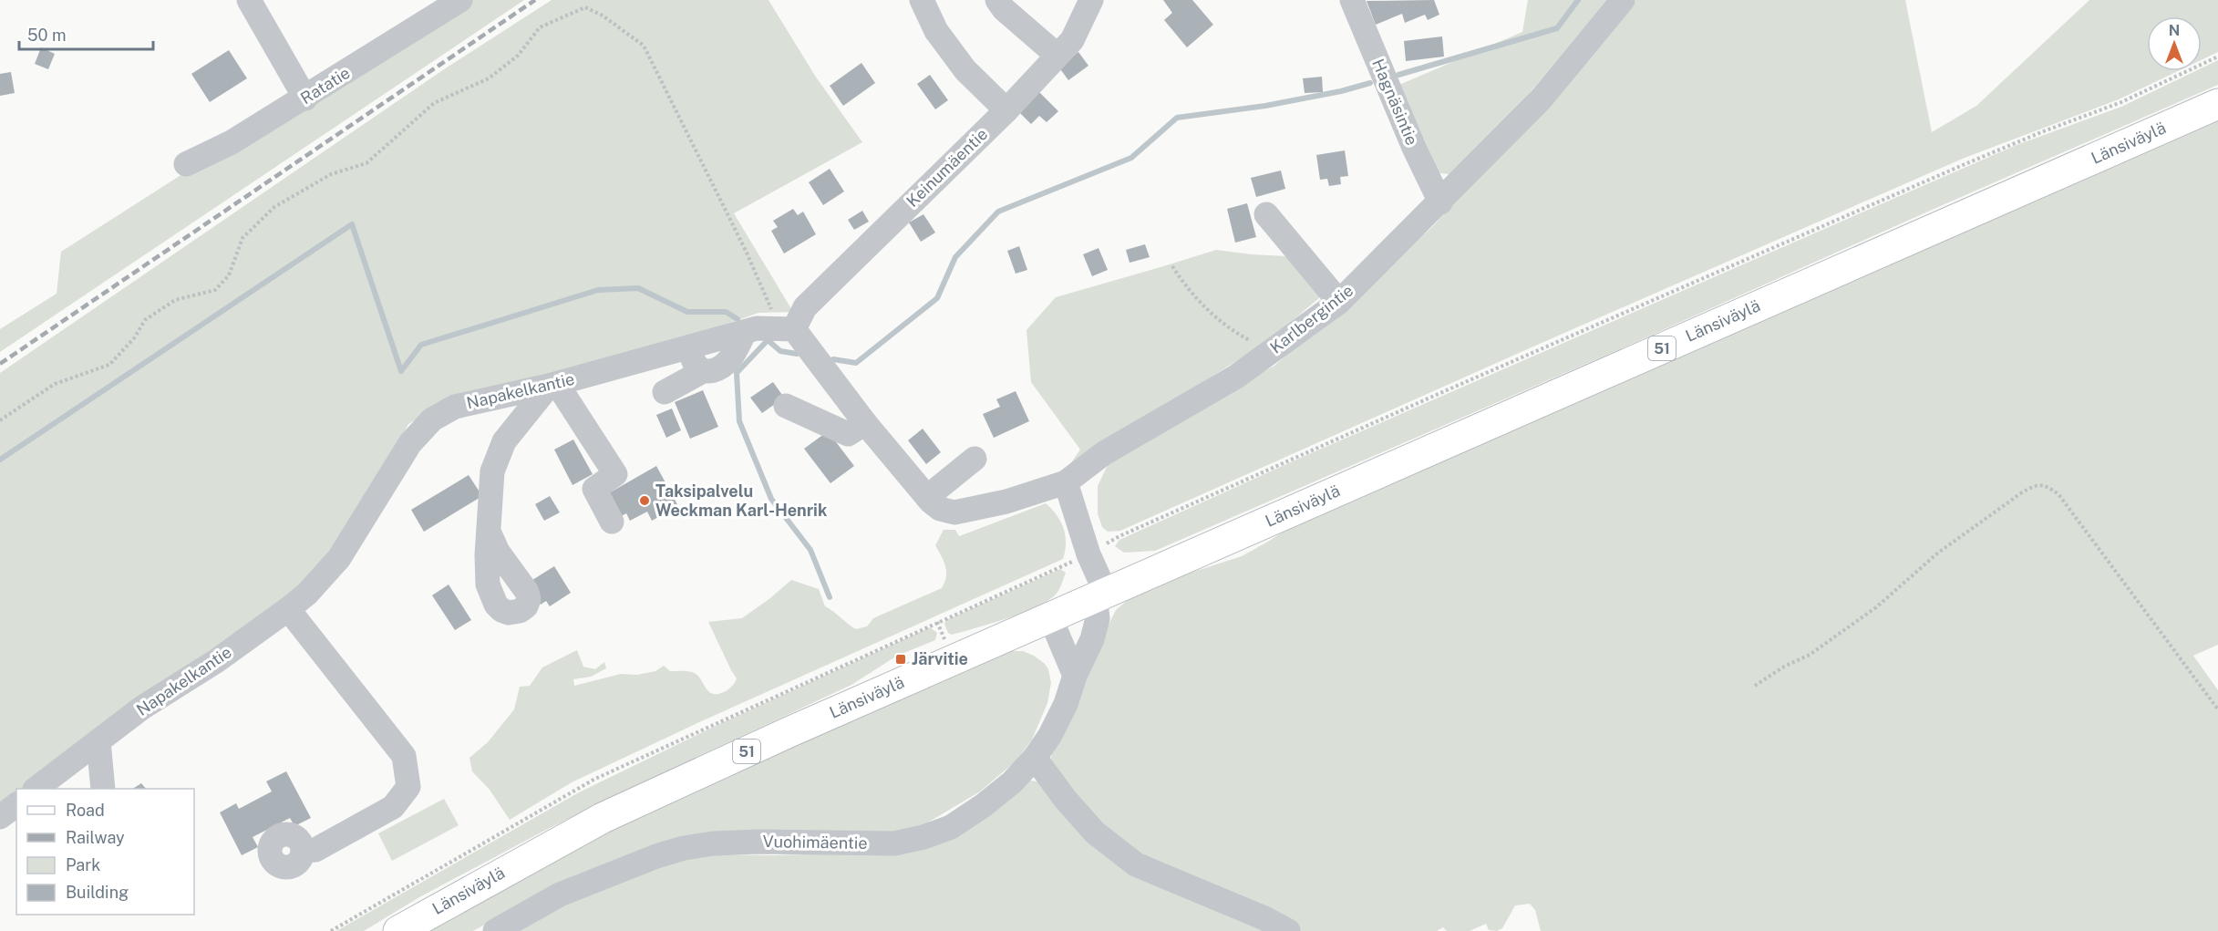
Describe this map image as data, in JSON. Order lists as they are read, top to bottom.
{
  "streets": {
    "main road": ["Länsiväylä", "51"],
    "street": [
      "Ratatie",
      "Hagnäsintie",
      "Keinumäentie",
      "Karlbergintie",
      "Napakelkantie",
      "Vuohimäentie"
    ]
  },
  "crossings": [
    ["Hagnäsintie", "Karlbergintie"],
    ["Länsiväylä", "Vuohimäentie"],
    ["Keinumäentie", "Napakelkantie"]
  ],
  "places": {
    "other": ["Taksipalvelu Weckman Karl-Henrik"],
    "transit": ["Järvitie"]
  },
  "legend": [
    "Road",
    "Railway",
    "Park",
    "Building"
  ],
  "scale_bar": "50 m",
  "north": "top"
}
